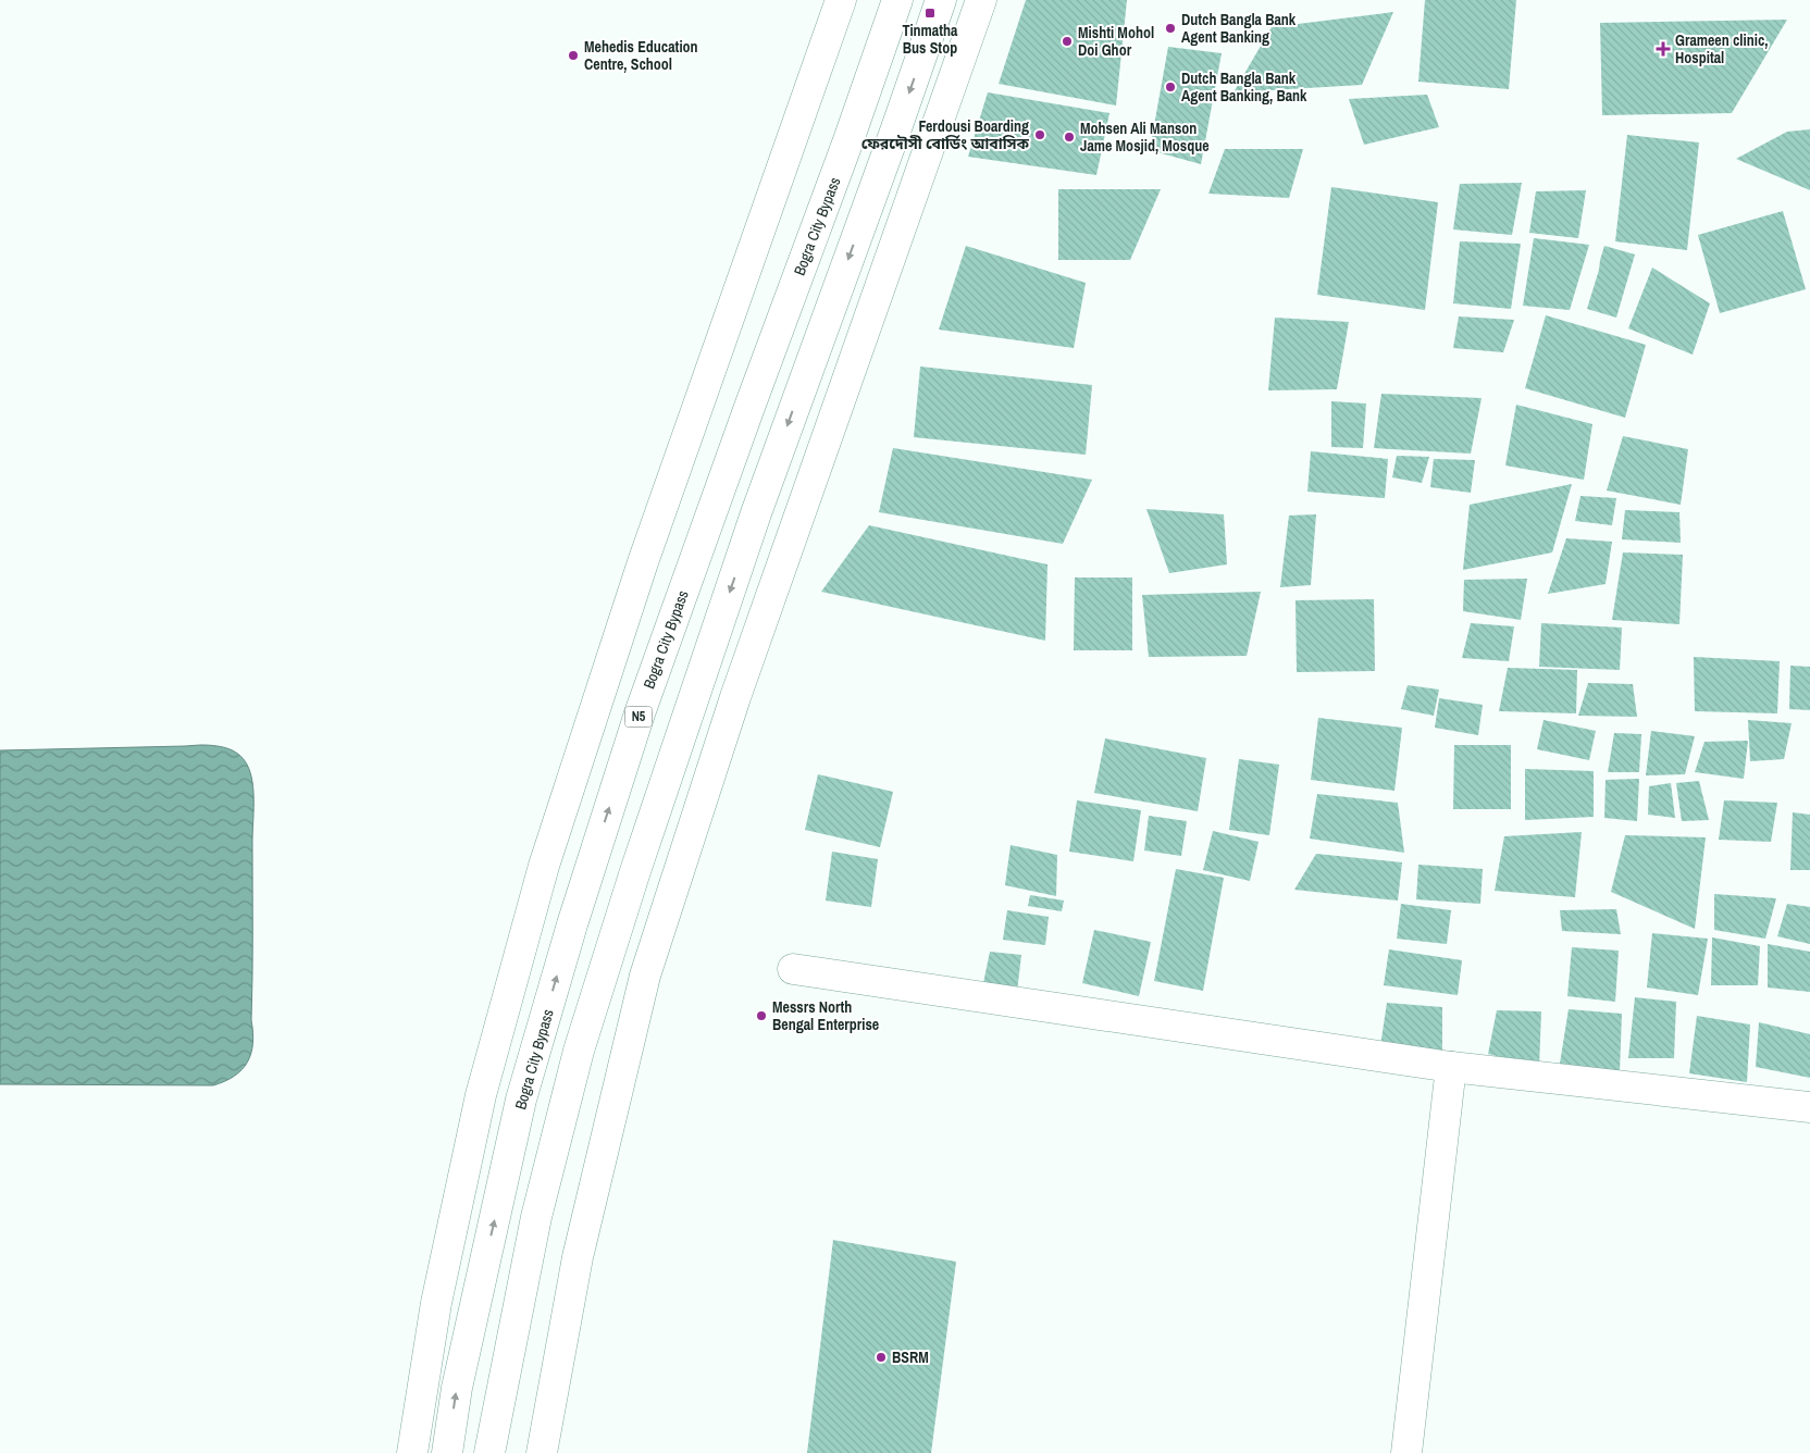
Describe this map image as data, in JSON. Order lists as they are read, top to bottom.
{
  "streets": {
    "main road": ["Bogra City Bypass", "N5"]
  },
  "places": {
    "transit": ["Tinmatha Bus Stop"],
    "other": [
      "Dutch Bangla Bank Agent Banking",
      "Mishti Mohol Doi Ghor",
      "Mehedis Education Centre, School",
      "Dutch Bangla Bank Agent Banking, Bank",
      "Ferdousi Boarding ফেরদৌসী বোর্ডিং আবাসিক",
      "Mohsen Ali Manson Jame Mosjid, Mosque",
      "Messrs North Bengal Enterprise",
      "BSRM"
    ],
    "health": ["Grameen clinic, Hospital"]
  }
}
